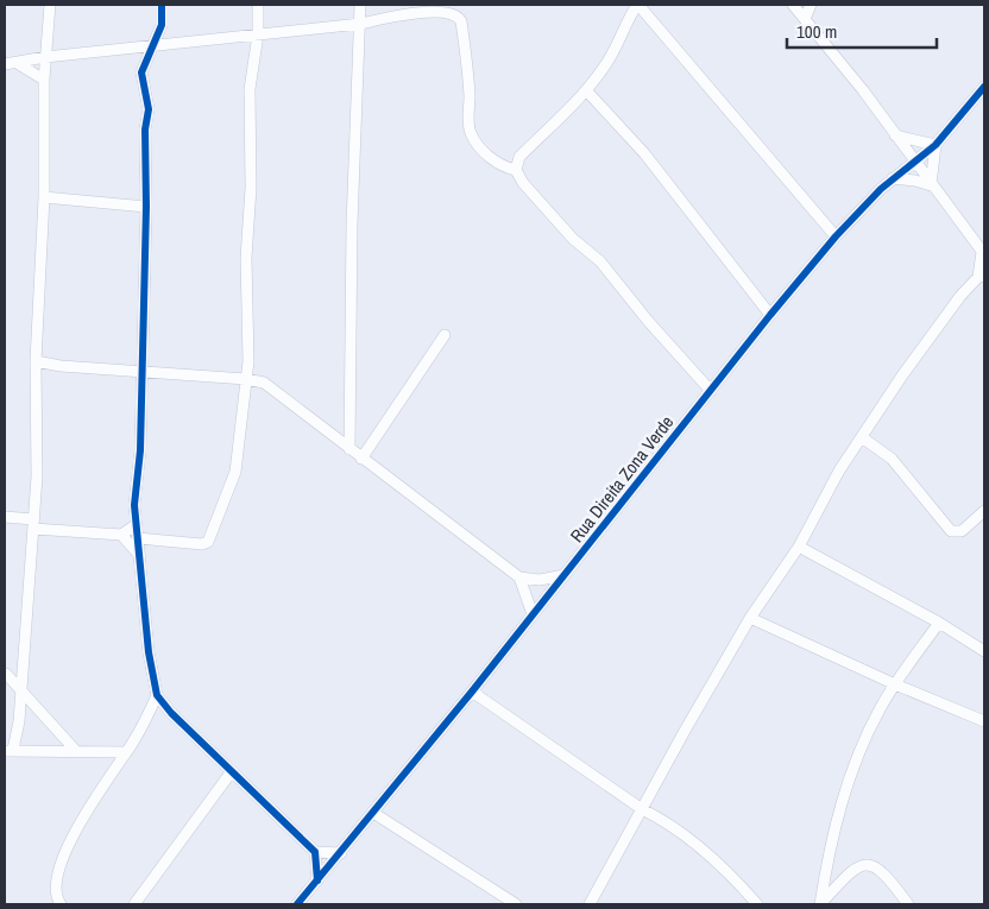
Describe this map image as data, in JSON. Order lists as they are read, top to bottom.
{
  "streets": {
    "street": ["Rua Direita Zona Verde"]
  },
  "scale_bar": "100 m"
}
